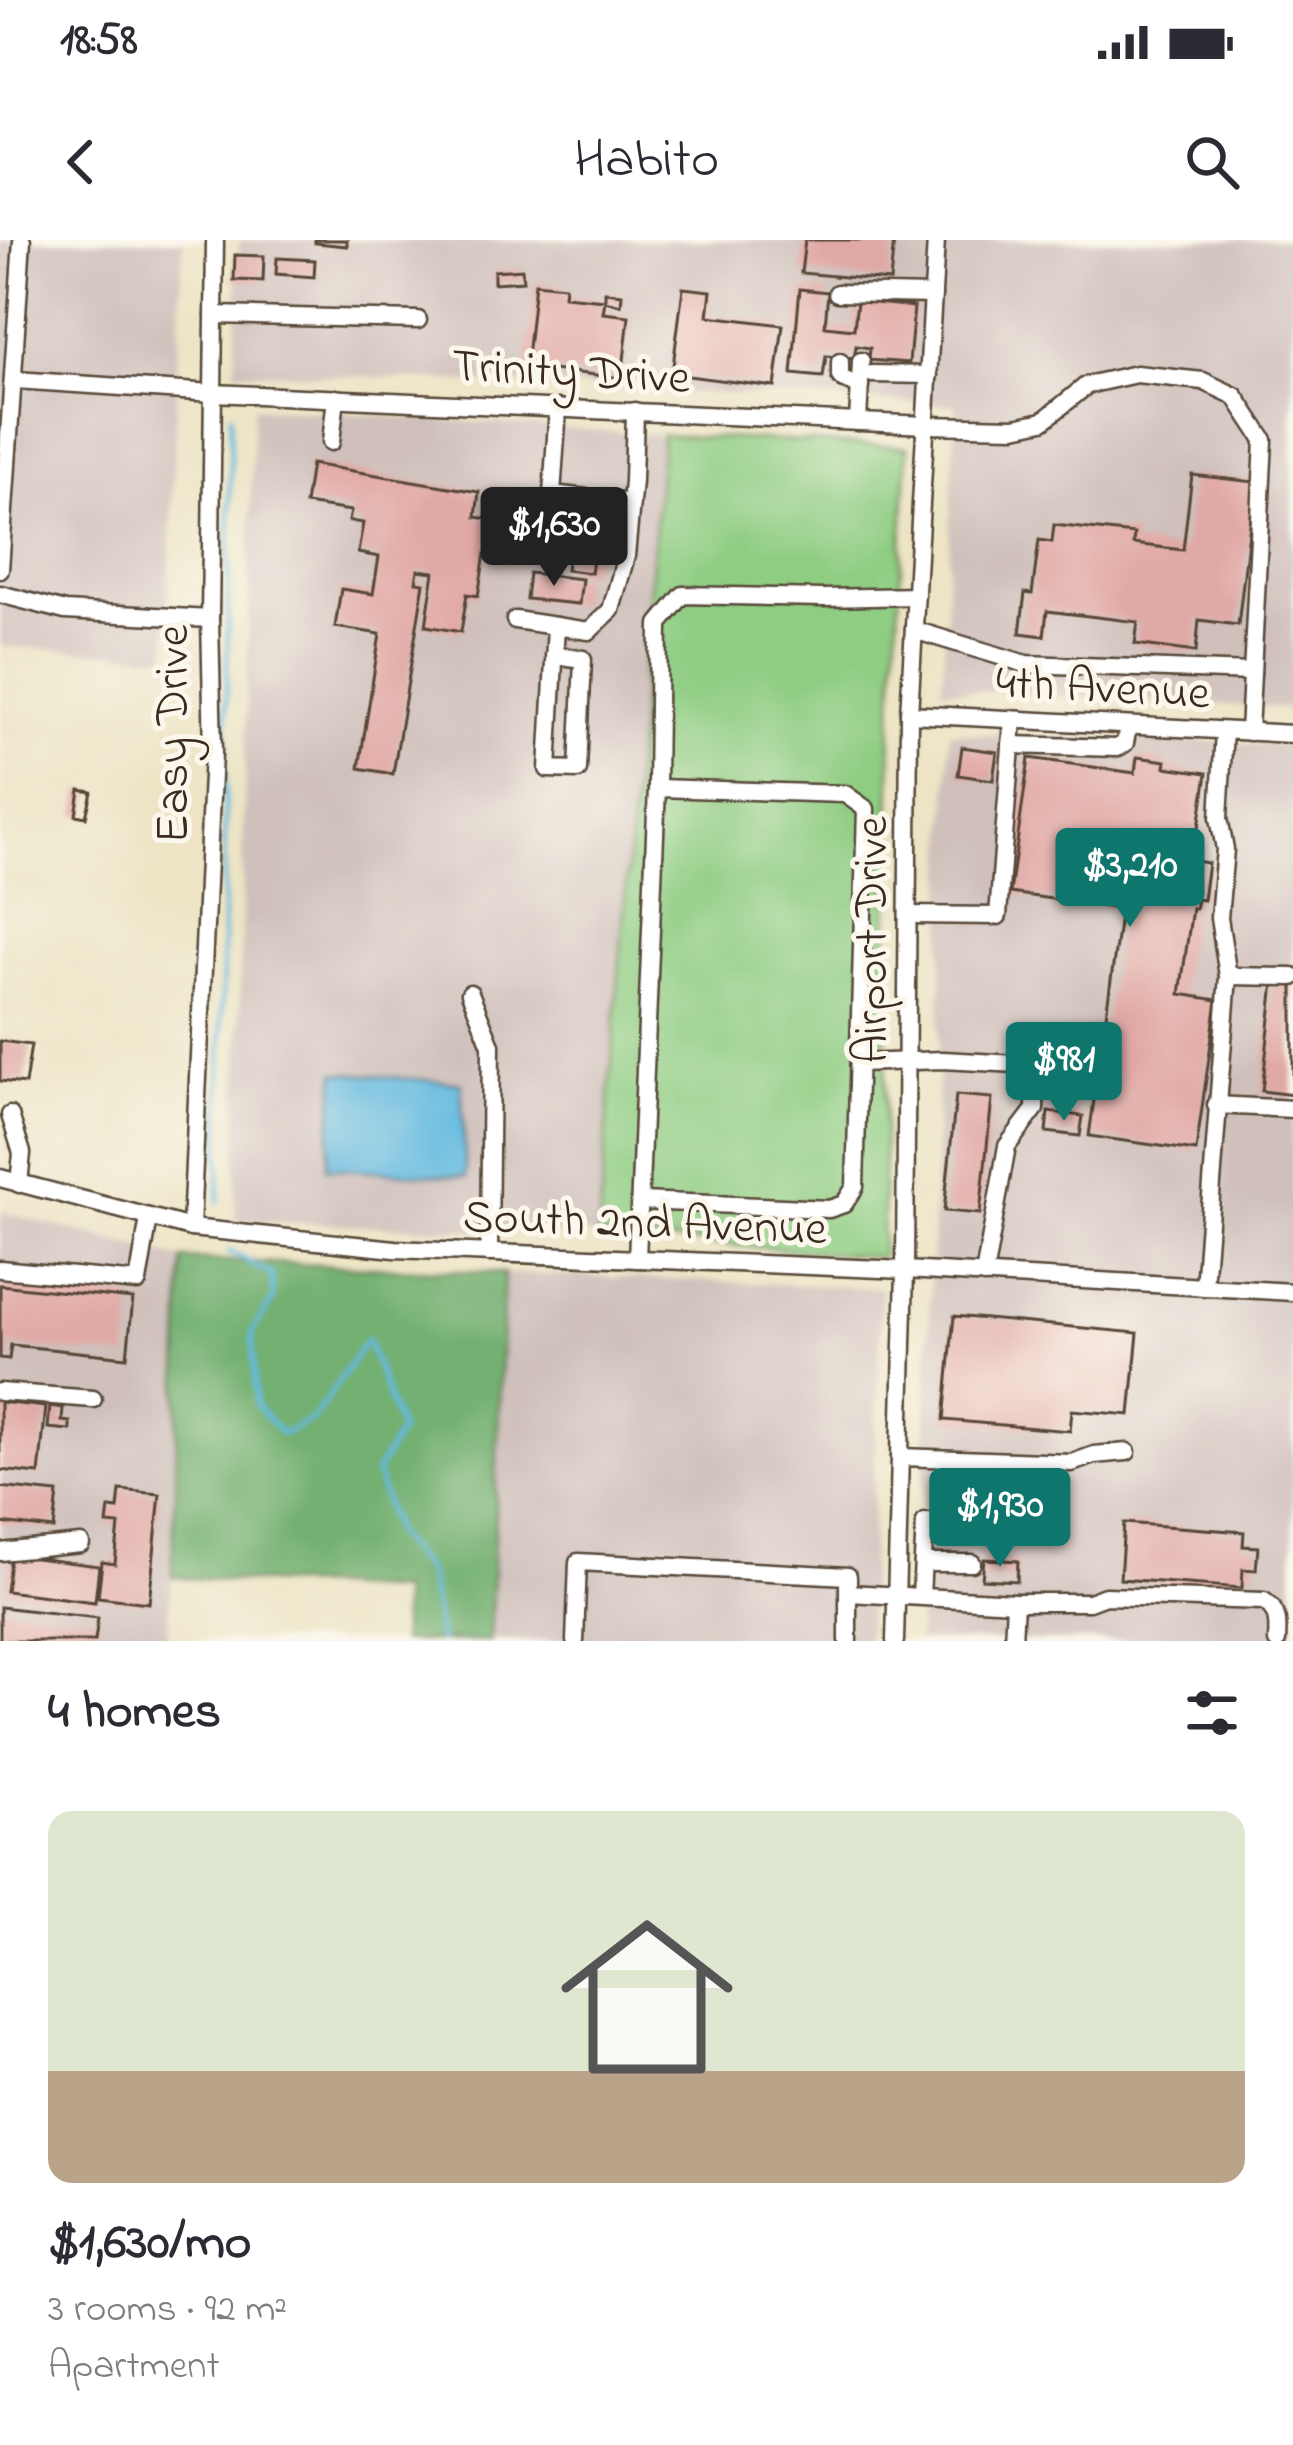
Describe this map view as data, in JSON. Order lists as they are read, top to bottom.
{
  "streets": {
    "street": [
      "Trinity Drive",
      "4th Avenue",
      "Easy Drive",
      "Airport Drive",
      "South 2nd Avenue"
    ]
  },
  "crossings": [
    ["Trinity Drive", "4th Avenue"],
    ["Trinity Drive", "Easy Drive"],
    ["Trinity Drive", "Airport Drive"],
    ["4th Avenue", "Airport Drive"],
    ["Easy Drive", "South 2nd Avenue"],
    ["Airport Drive", "South 2nd Avenue"]
  ],
  "page": {
    "status": "18:58",
    "header": "Habito",
    "price": [
      "$1,630",
      "$3,210",
      "$981",
      "$1,930"
    ],
    "heading": "4 homes",
    "list": [
      {
        "name": "$1,630/mo",
        "note": "3 rooms · 92 m² · Apartment"
      }
    ]
  }
}
